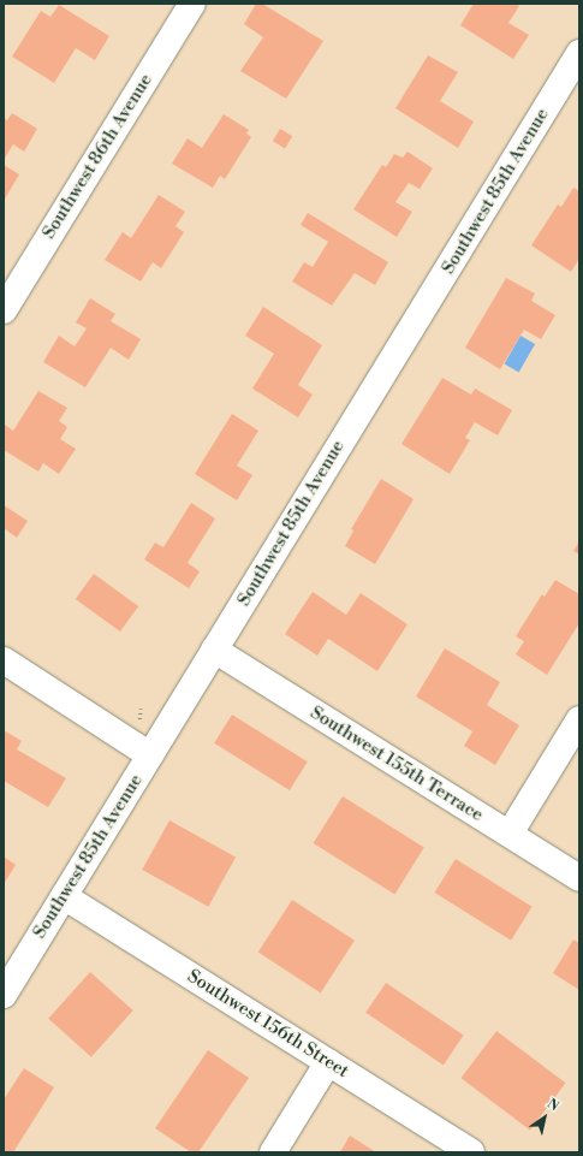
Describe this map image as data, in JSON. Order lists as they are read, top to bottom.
{
  "streets": {
    "street": [
      "Southwest 86th Avenue",
      "Southwest 85th Avenue",
      "Southwest 155th Terrace",
      "Southwest 156th Street"
    ]
  },
  "crossings": [
    ["Southwest 85th Avenue", "Southwest 155th Terrace"],
    ["Southwest 85th Avenue", "Southwest 156th Street"]
  ],
  "north": "top right"
}
